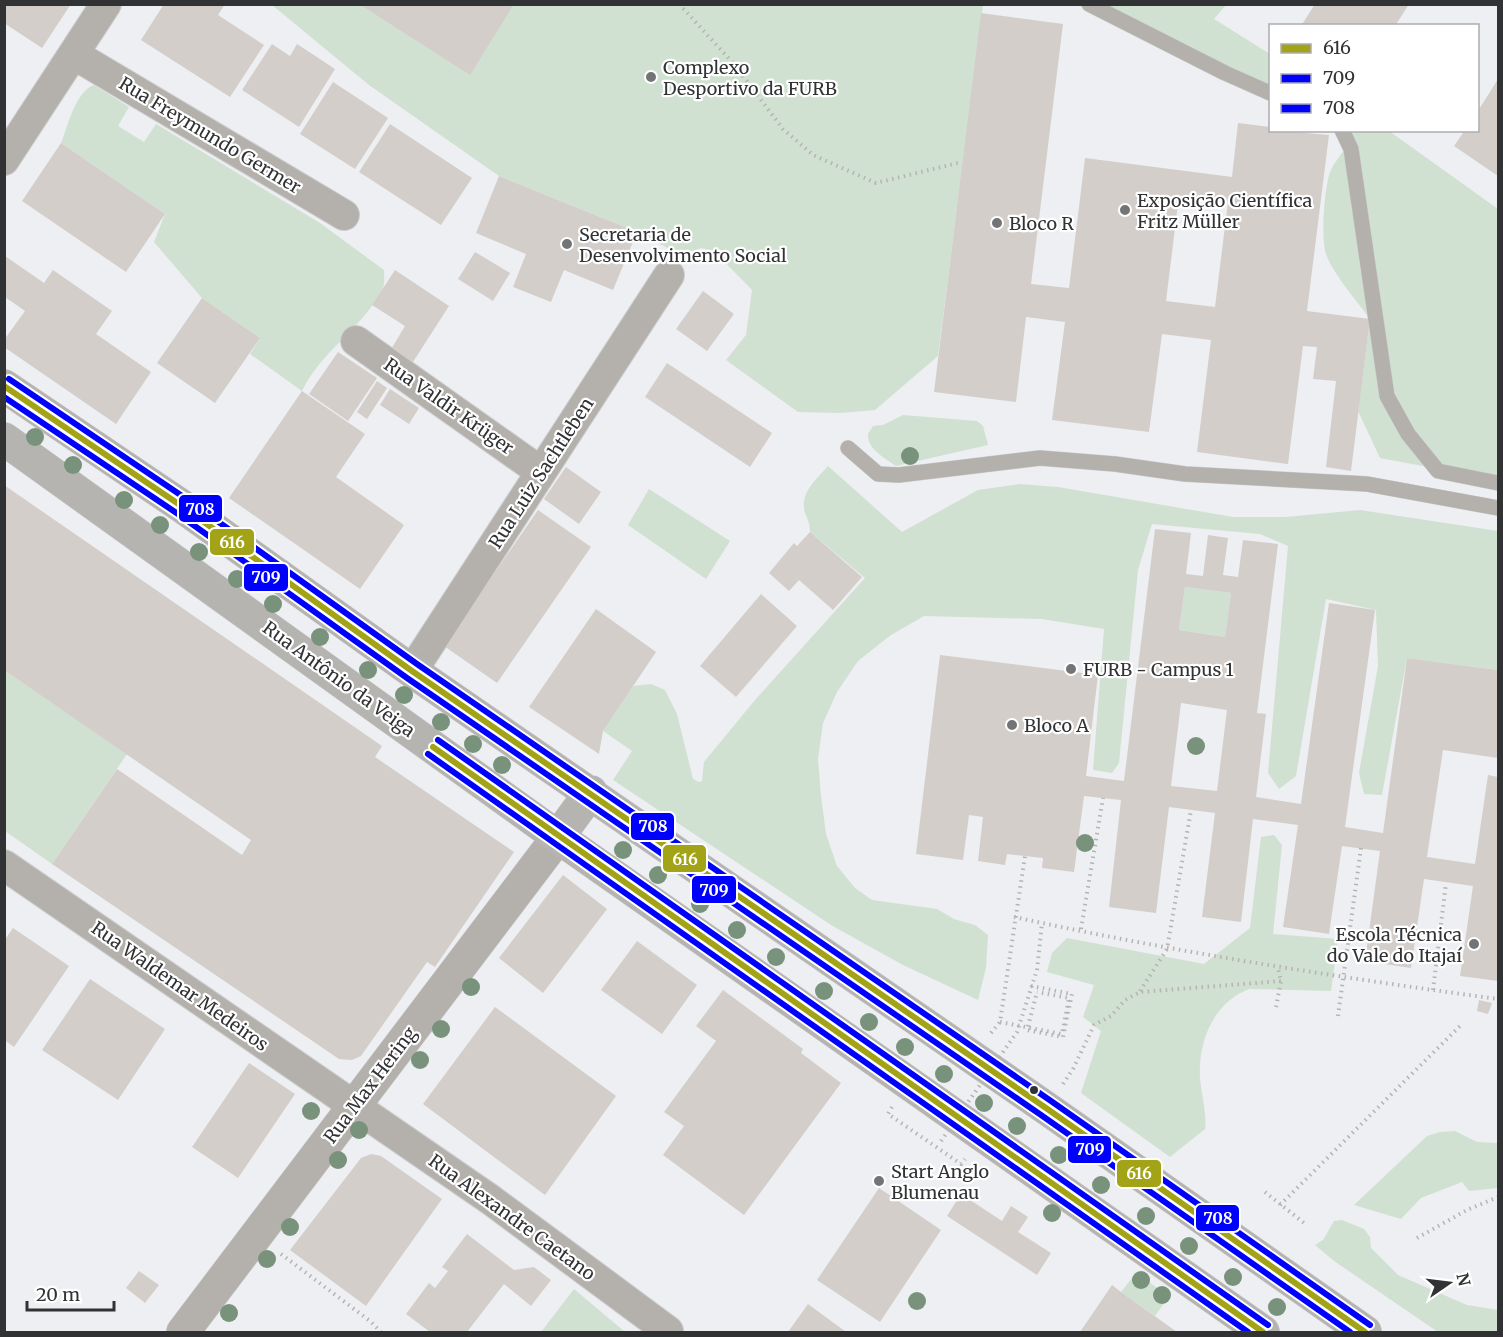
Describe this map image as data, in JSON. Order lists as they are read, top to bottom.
{
  "streets": {
    "main road": ["Rua Antônio da Veiga"],
    "street": [
      "Rua Freymundo Germer",
      "Rua Valdir Krüger",
      "Rua Luiz Sachtleben",
      "Rua Waldemar Medeiros",
      "Rua Max Hering",
      "Rua Alexandre Caetano"
    ]
  },
  "crossings": [
    ["Rua Valdir Krüger", "Rua Luiz Sachtleben"],
    ["Rua Antônio da Veiga", "Rua Max Hering"],
    ["Rua Waldemar Medeiros", "Rua Max Hering"],
    ["Rua Waldemar Medeiros", "Rua Alexandre Caetano"],
    ["Rua Max Hering", "Rua Alexandre Caetano"]
  ],
  "places": [
    "Complexo Desportivo da FURB",
    "Exposição Científica Fritz Müller",
    "Bloco R",
    "Secretaria de Desenvolvimento Social",
    "FURB - Campus 1",
    "Bloco A",
    "Escola Técnica do Vale do Itajaí",
    "Start Anglo Blumenau"
  ],
  "lines": ["transit line 708", "transit line 616", "transit line 709"],
  "legend": ["616", "709", "708"],
  "scale_bar": "20 m",
  "north": "right"
}
